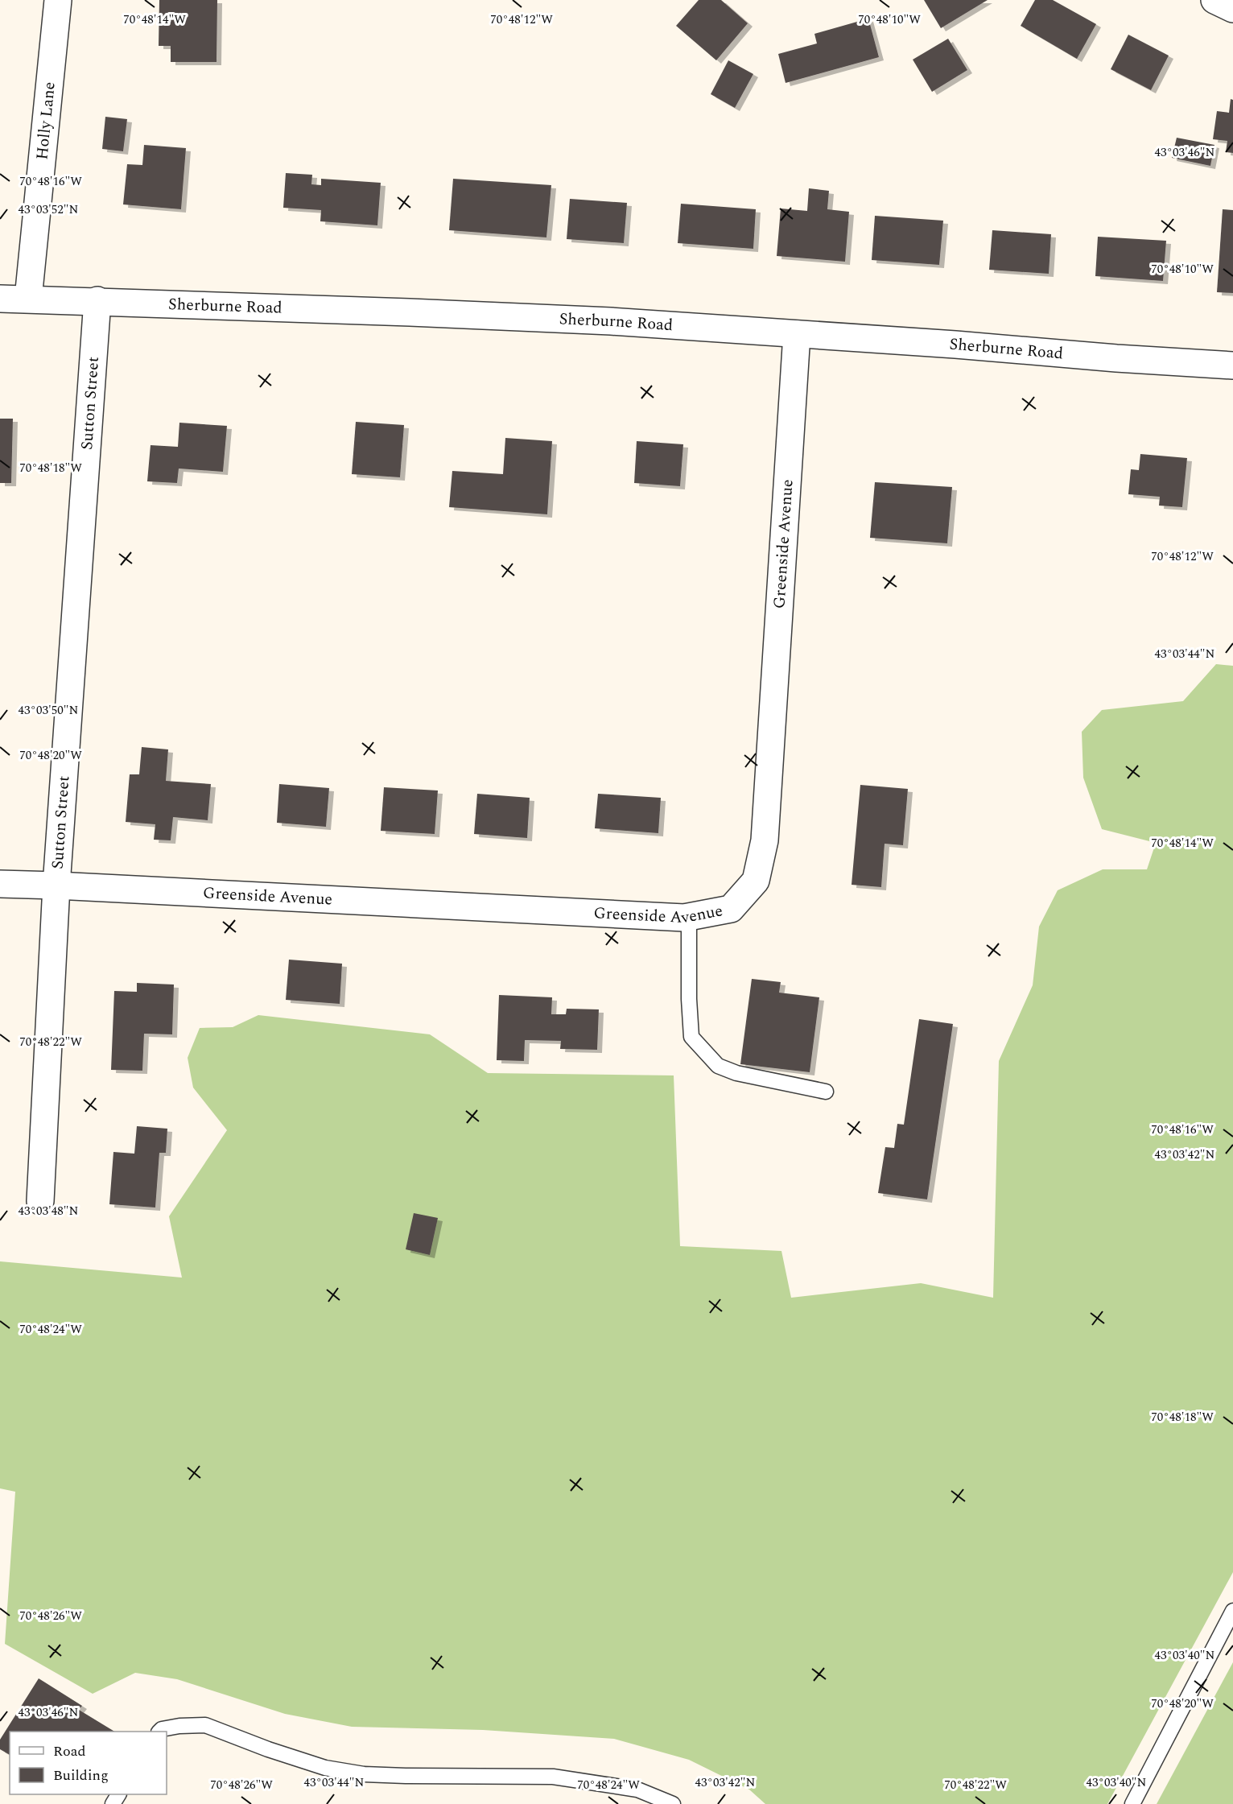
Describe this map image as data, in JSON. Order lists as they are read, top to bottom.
{
  "streets": {
    "street": [
      "Holly Lane",
      "Sherburne Road",
      "Sutton Street",
      "Greenside Avenue"
    ]
  },
  "crossings": [
    ["Holly Lane", "Sherburne Road"],
    ["Sherburne Road", "Sutton Street"],
    ["Sherburne Road", "Greenside Avenue"],
    ["Sutton Street", "Greenside Avenue"]
  ],
  "legend": ["Road", "Building"],
  "coordinates": [
    "70°48'14\"W",
    "70°48'12\"W",
    "70°48'10\"W",
    "43°03'46\"N",
    "70°48'16\"W",
    "43°03'52\"N",
    "70°48'18\"W",
    "43°03'44\"N",
    "43°03'50\"N",
    "70°48'20\"W",
    "70°48'22\"W",
    "43°03'42\"N",
    "43°03'48\"N",
    "70°48'24\"W",
    "70°48'26\"W",
    "43°03'40\"N"
  ]
}
